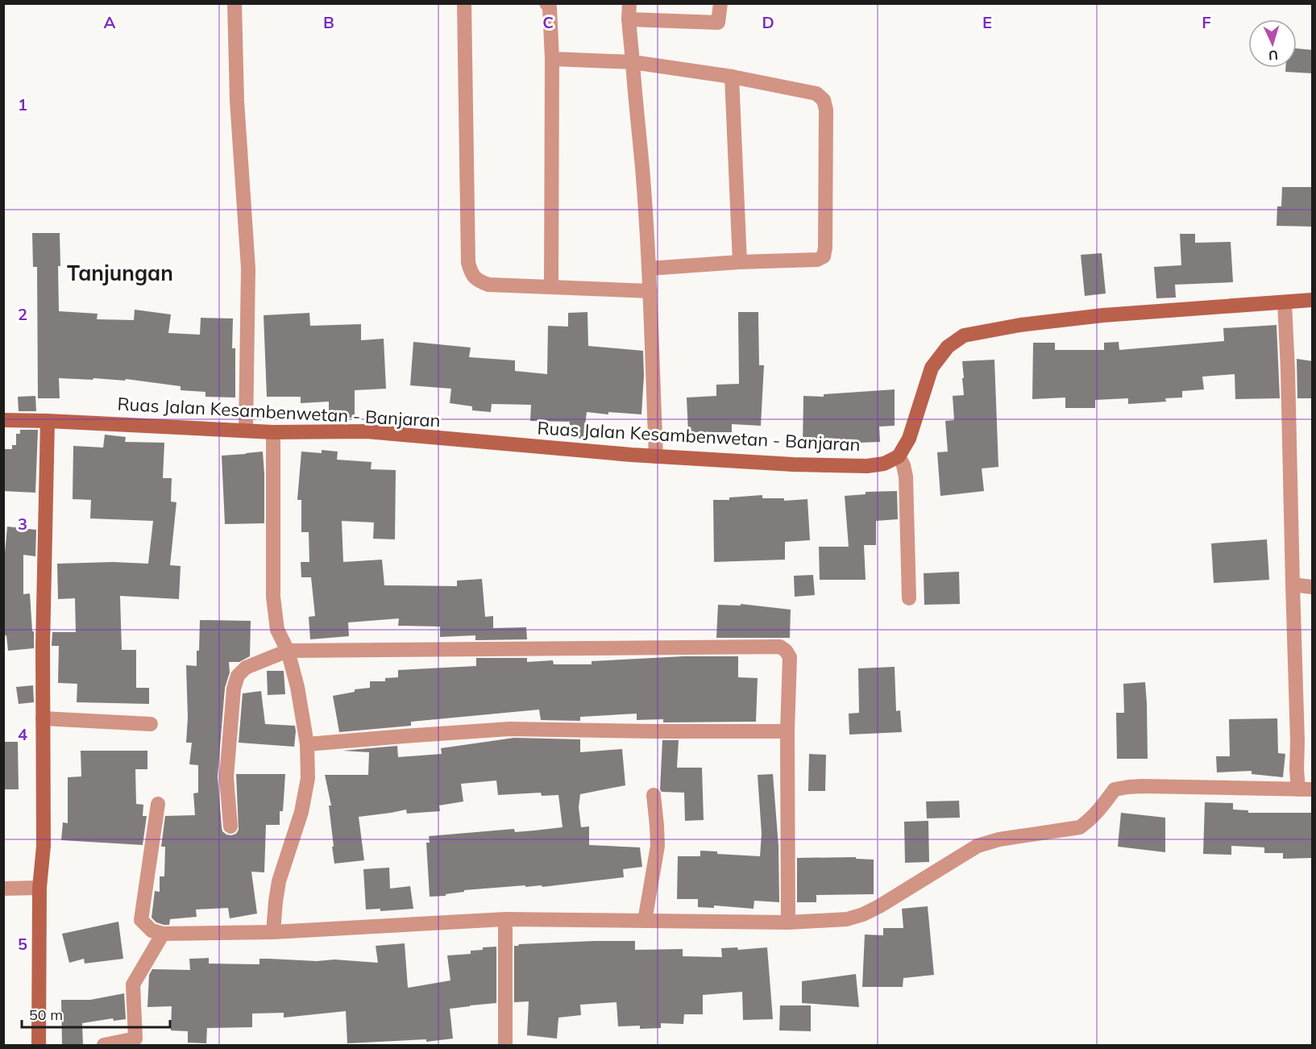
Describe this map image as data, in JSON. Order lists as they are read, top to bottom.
{
  "streets": {
    "main road": ["Ruas Jalan Kesambenwetan - Banjaran"]
  },
  "districts": ["Tanjungan"],
  "scale_bar": "50 m",
  "north": "bottom",
  "grid": {
    "columns": [
      "A",
      "B",
      "C",
      "D",
      "E",
      "F"
    ],
    "rows": [
      "1",
      "2",
      "3",
      "4",
      "5"
    ]
  }
}
